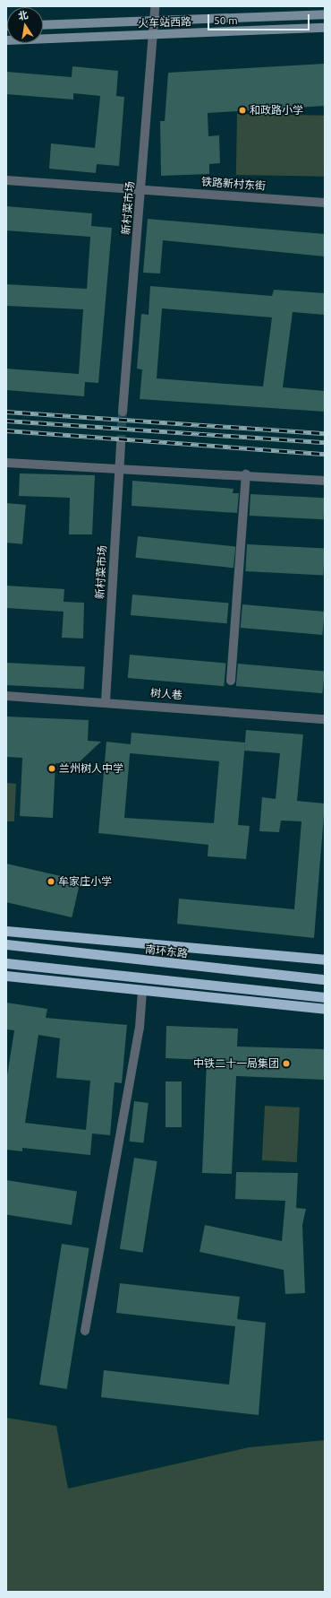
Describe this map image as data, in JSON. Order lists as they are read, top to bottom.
{
  "streets": {
    "highway": ["南环东路"],
    "main road": ["火车站西路"],
    "street": ["铁路新村东街", "新村菜市场", "树人巷"]
  },
  "crossings": [
    ["火车站西路", "新村菜市场"],
    ["铁路新村东街", "新村菜市场"],
    ["新村菜市场", "树人巷"]
  ],
  "places": [
    "和政路小学",
    "兰州树人中学",
    "牟家庄小学",
    "中铁二十一局集团"
  ],
  "scale_bar": "50 m",
  "north": "top"
}
